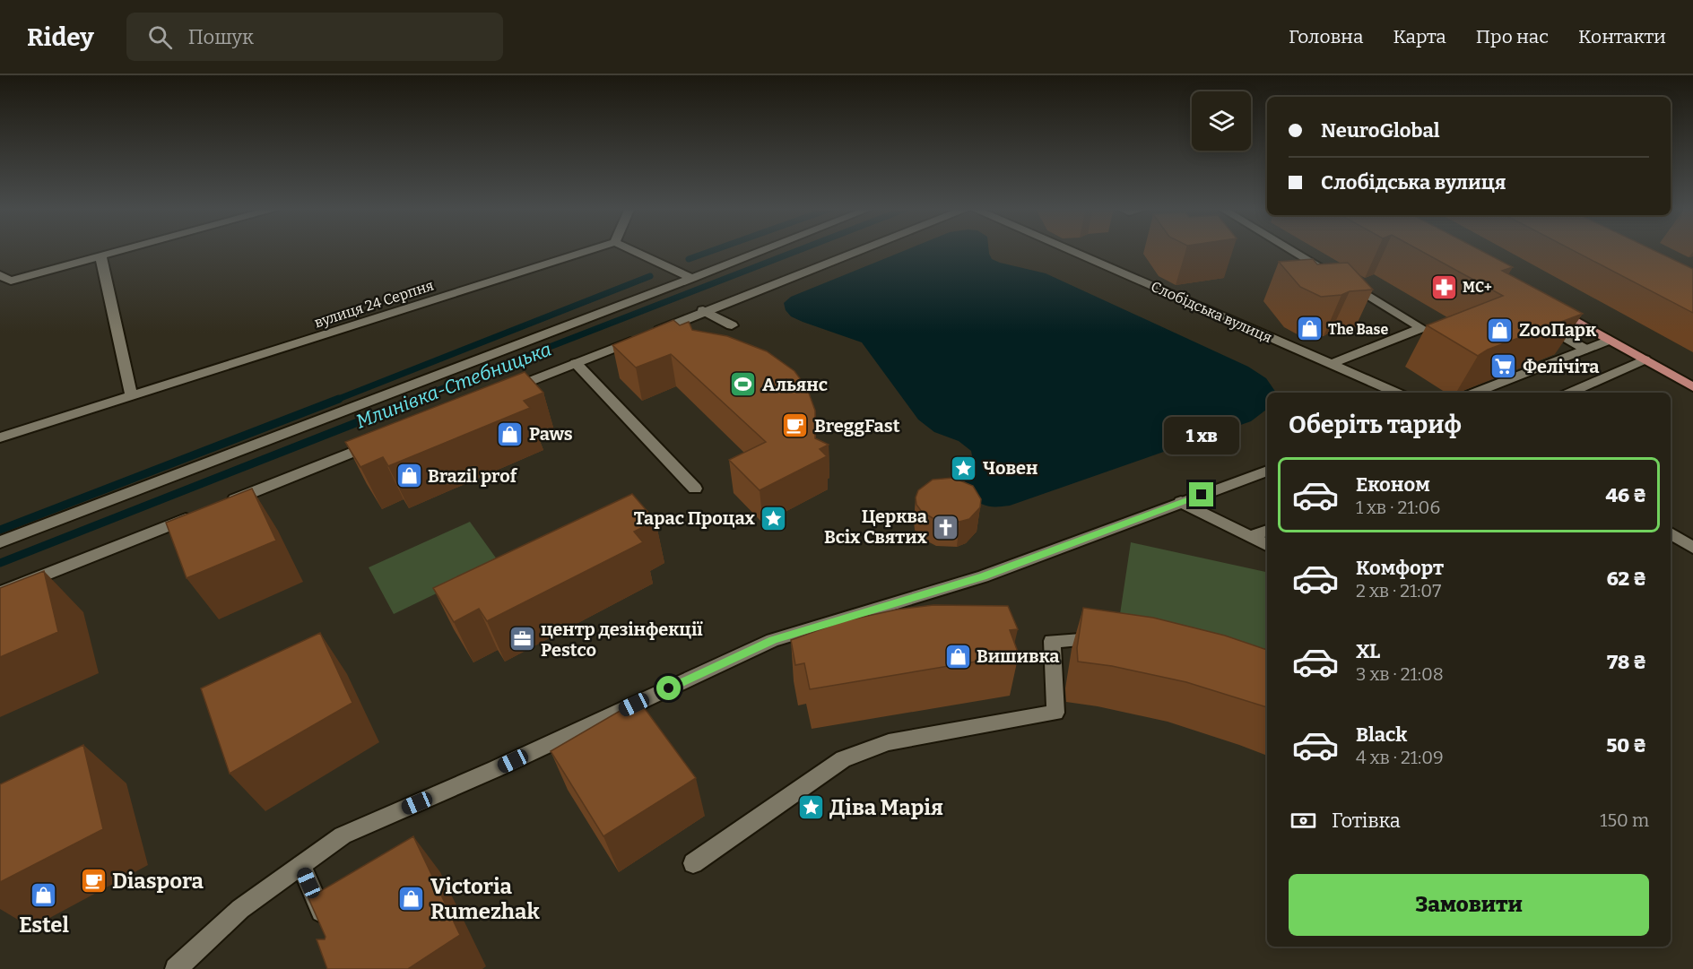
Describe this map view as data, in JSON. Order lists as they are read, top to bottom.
{
  "streets": {
    "street": ["вулиця 24 Серпня", "Слобідська вулиця"]
  },
  "water": ["Млинівка-Стебницька"],
  "places": {
    "pharmacy": ["МС+"],
    "shop": [
      "The Base",
      "ZooПарк",
      "Paws",
      "Brazil prof",
      "Вишивка",
      "Estel",
      "Victoria Rumezhak"
    ],
    "supermarket": ["Фелічіта"],
    "sports": ["Альянс"],
    "cafe": ["BreggFast", "Diaspora"],
    "place": ["Човен", "Тарас Процах", "Діва Марія"],
    "church": ["Церква Всіх Святих"],
    "office": ["центр дезінфекції Pestco"]
  },
  "page": {
    "header": "Ridey",
    "search": "Пошук",
    "nav": [
      "Головна",
      "Карта",
      "Про нас",
      "Контакти"
    ],
    "banner": ["NeuroGlobal", "Слобідська вулиця"],
    "heading": "Оберіть тариф",
    "bubble": "1 хв",
    "list": [
      {
        "name": "Економ",
        "note": "1 хв · 21:06",
        "value": "46 ₴"
      },
      {
        "name": "Комфорт",
        "note": "2 хв · 21:07",
        "value": "62 ₴"
      },
      {
        "name": "XL",
        "note": "3 хв · 21:08",
        "value": "78 ₴"
      },
      {
        "name": "Black",
        "note": "4 хв · 21:09",
        "value": "50 ₴"
      }
    ],
    "pay": ["Готівка", "150 m"],
    "buttons": "Замовити"
  }
}
